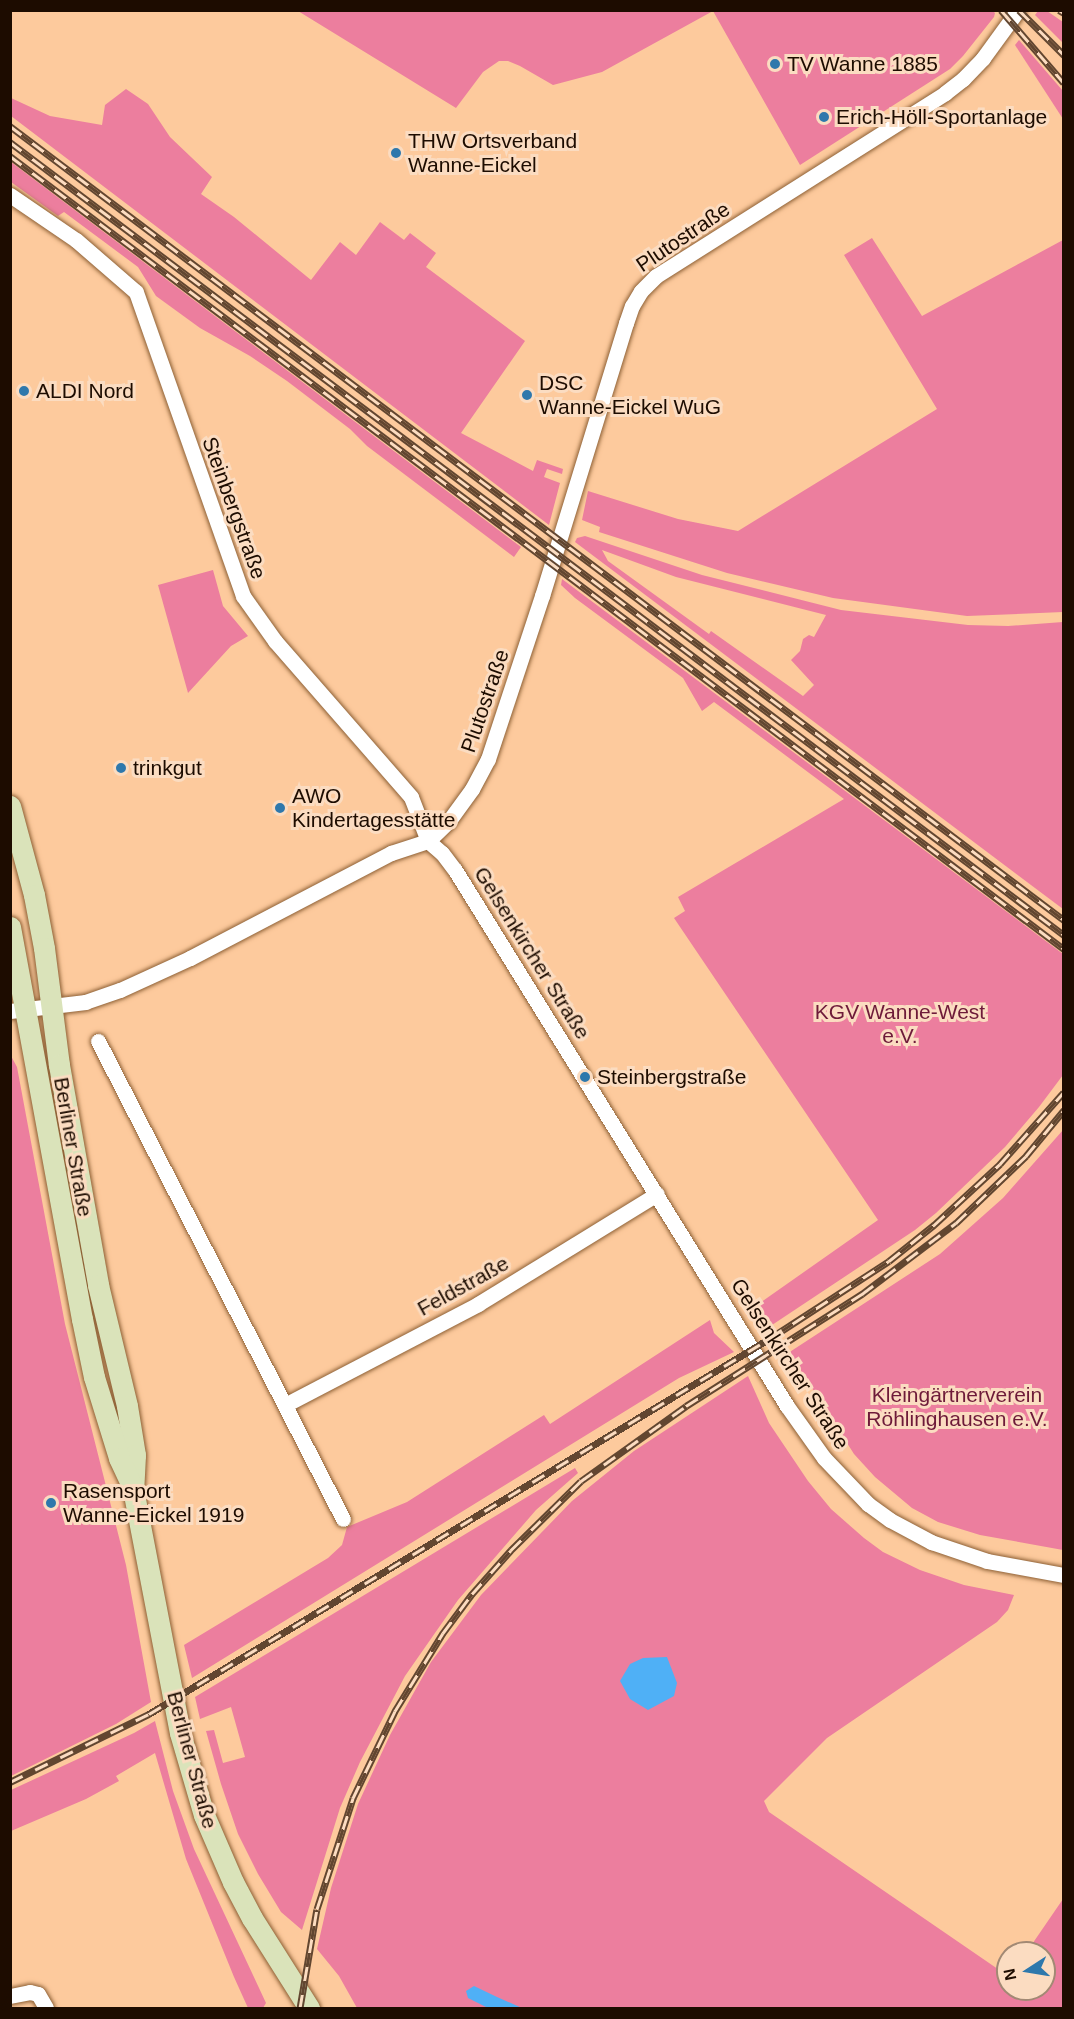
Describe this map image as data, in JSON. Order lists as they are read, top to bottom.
{
  "streets": {
    "main road": ["Berliner Straße"],
    "street": [
      "Plutostraße",
      "Steinbergstraße",
      "Gelsenkircher Straße",
      "Feldstraße"
    ]
  },
  "crossings": [
    ["Plutostraße", "Steinbergstraße"],
    ["Plutostraße", "Gelsenkircher Straße"],
    ["Steinbergstraße", "Gelsenkircher Straße"],
    ["Gelsenkircher Straße", "Feldstraße"]
  ],
  "parks": ["KGV Wanne-West e.V.", "Kleingärtnerverein Röhlinghausen e.V."],
  "places": [
    "TV Wanne 1885",
    "Erich-Höll-Sportanlage",
    "THW Ortsverband Wanne-Eickel",
    "ALDI Nord",
    "DSC Wanne-Eickel WuG",
    "trinkgut",
    "AWO Kindertagesstätte",
    "Steinbergstraße",
    "Rasensport Wanne-Eickel 1919"
  ],
  "north": "left"
}
